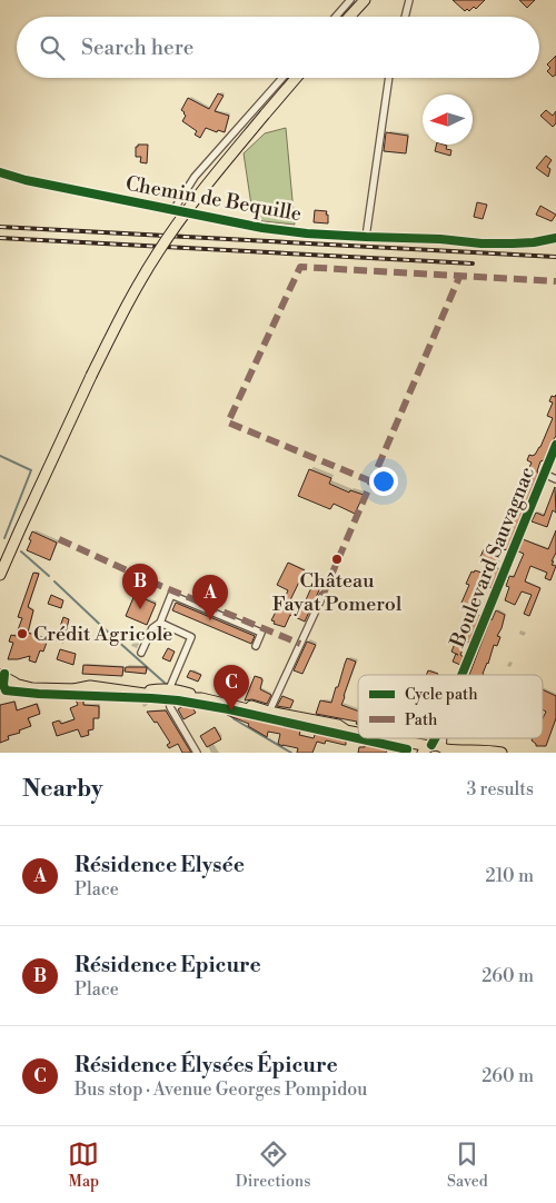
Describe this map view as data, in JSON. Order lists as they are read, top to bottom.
{
  "streets": {
    "street": ["Chemin de Bequille", "Boulevard Sauvagnac"]
  },
  "places": ["Château Fayat Pomerol", "Crédit Agricole"],
  "legend": ["Cycle path", "Path"],
  "north": "left",
  "page": {
    "search": "Search here",
    "pins": ["B", "A", "C"],
    "heading": ["Nearby", "3 results"],
    "list": [
      {
        "mark": "A",
        "name": "Résidence Elysée",
        "note": "Place",
        "value": "210 m"
      },
      {
        "mark": "B",
        "name": "Résidence Epicure",
        "note": "Place",
        "value": "260 m"
      },
      {
        "mark": "C",
        "name": "Résidence Élysées Épicure",
        "note": "Bus stop · Avenue Georges Pompidou",
        "value": "260 m"
      }
    ],
    "nav": ["Map", "Directions", "Saved"]
  }
}
